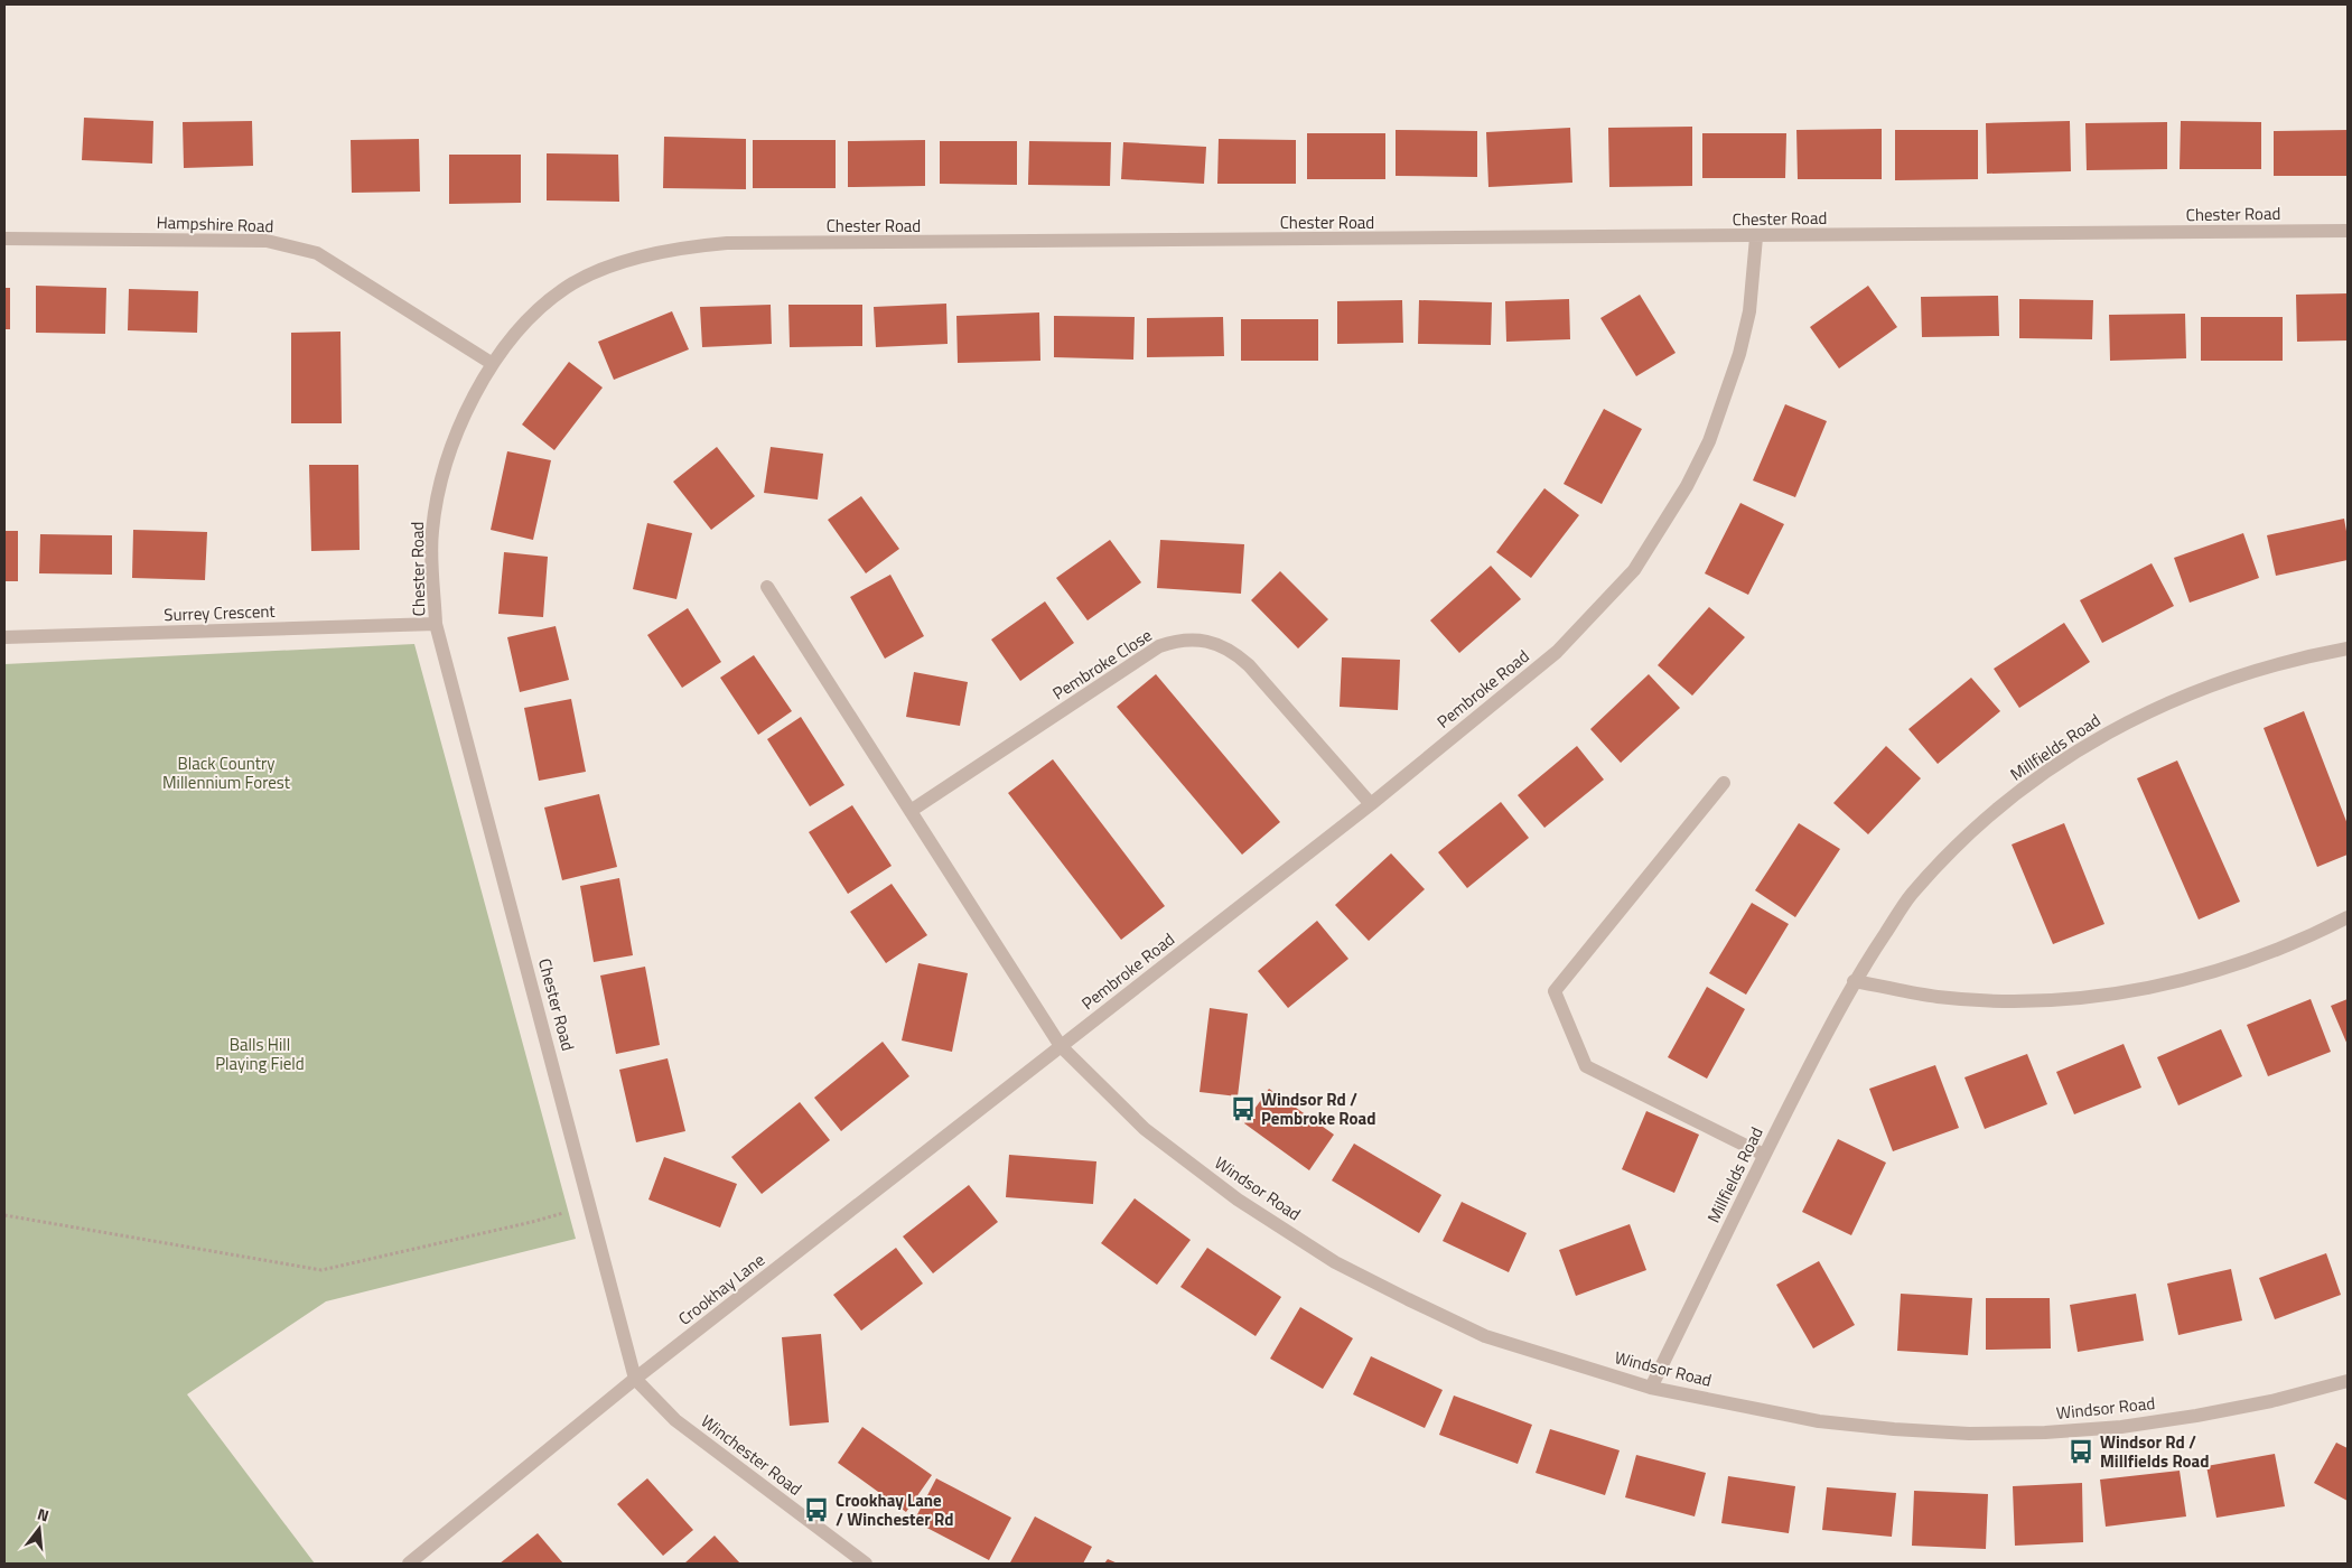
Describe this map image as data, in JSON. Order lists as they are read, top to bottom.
{
  "streets": {
    "street": [
      "Chester Road",
      "Hampshire Road",
      "Surrey Crescent",
      "Pembroke Close",
      "Pembroke Road",
      "Millfields Road",
      "Windsor Road",
      "Crookhay Lane",
      "Winchester Road"
    ]
  },
  "crossings": [
    ["Chester Road", "Hampshire Road"],
    ["Chester Road", "Surrey Crescent"],
    ["Chester Road", "Pembroke Road"],
    ["Chester Road", "Crookhay Lane"],
    ["Chester Road", "Winchester Road"],
    ["Pembroke Close", "Pembroke Road"],
    ["Pembroke Road", "Windsor Road"],
    ["Pembroke Road", "Crookhay Lane"],
    ["Millfields Road", "Windsor Road"],
    ["Windsor Road", "Crookhay Lane"],
    ["Crookhay Lane", "Winchester Road"]
  ],
  "parks": ["Black Country Millennium Forest", "Balls Hill Playing Field"],
  "places": {
    "bus stop": ["Windsor Rd / Pembroke Road", "Windsor Rd / Millfields Road", "Crookhay Lane / Winchester Rd"]
  },
  "north": "top"
}
